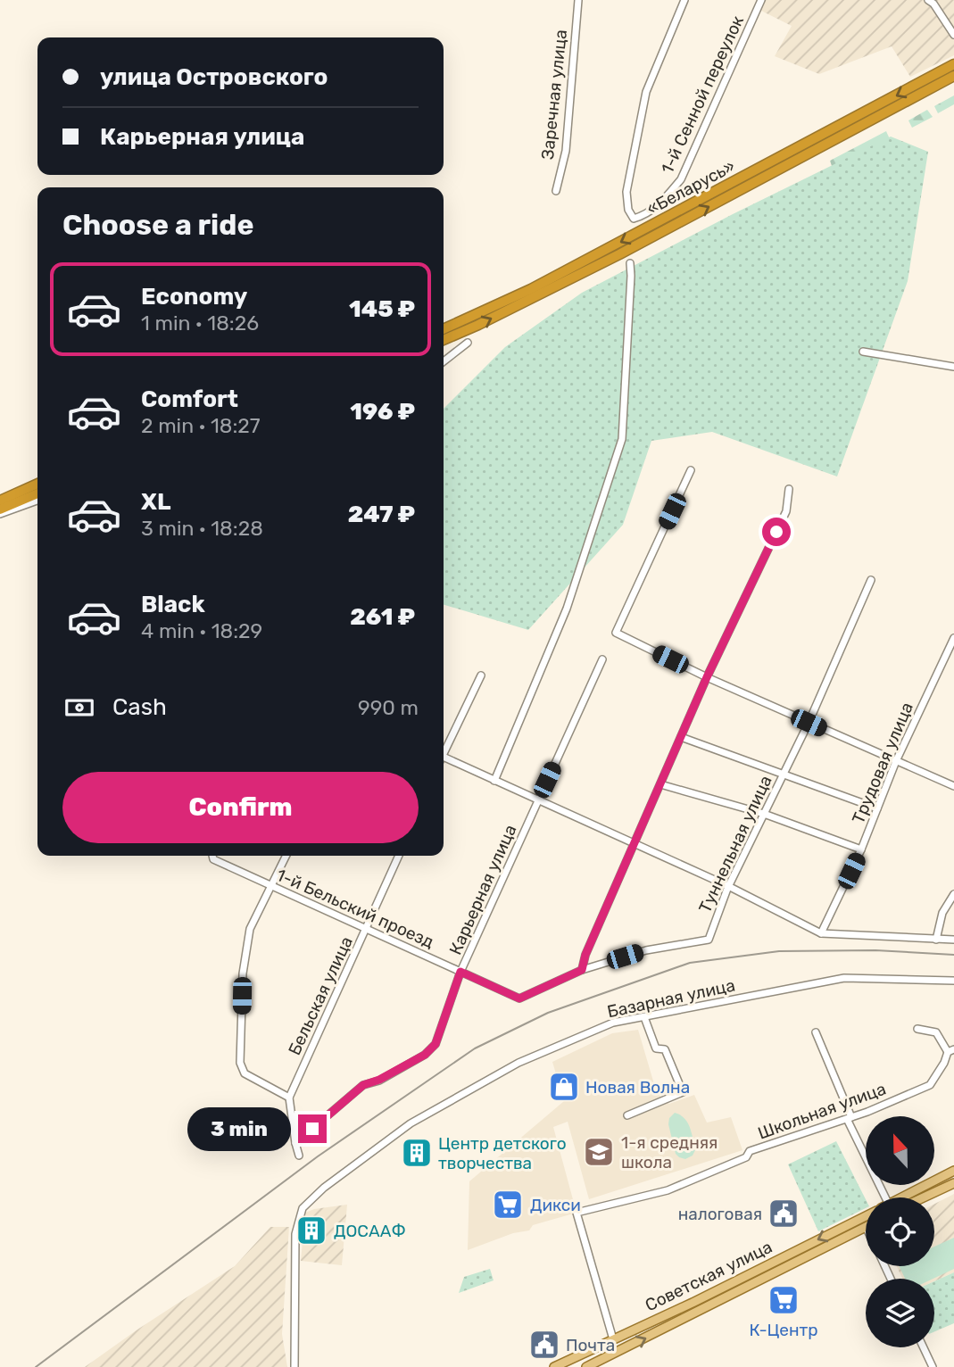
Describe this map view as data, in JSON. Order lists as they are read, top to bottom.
{
  "streets": {
    "highway": ["«Беларусь»"],
    "main road": ["Советская улица"],
    "street": [
      "Заречная улица",
      "1-й Сенной переулок",
      "Трудовая улица",
      "Туннельная улица",
      "Карьерная улица",
      "1-й Бельский проезд",
      "Бельская улица",
      "Базарная улица",
      "Школьная улица"
    ]
  },
  "crossings": [
    ["Туннельная улица", "1-й Бельский проезд"],
    ["Карьерная улица", "1-й Бельский проезд"],
    ["1-й Бельский проезд", "Бельская улица"],
    ["Школьная улица", "Советская улица"]
  ],
  "places": {
    "shop": ["Новая Волна"],
    "school or university": ["1-я средняя школа"],
    "building": ["Центр детского творчества", "ДОСААФ"],
    "supermarket": ["Дикси", "К-Центр"],
    "public building": ["налоговая", "Почта"]
  },
  "north": "top",
  "page": {
    "banner": ["улица Островского", "Карьерная улица"],
    "heading": "Choose a ride",
    "list": [
      {
        "name": "Economy",
        "note": "1 min · 18:26",
        "value": "145 ₽"
      },
      {
        "name": "Comfort",
        "note": "2 min · 18:27",
        "value": "196 ₽"
      },
      {
        "name": "XL",
        "note": "3 min · 18:28",
        "value": "247 ₽"
      },
      {
        "name": "Black",
        "note": "4 min · 18:29",
        "value": "261 ₽"
      }
    ],
    "pay": ["Cash", "990 m"],
    "buttons": "Confirm",
    "bubble": "3 min"
  }
}
